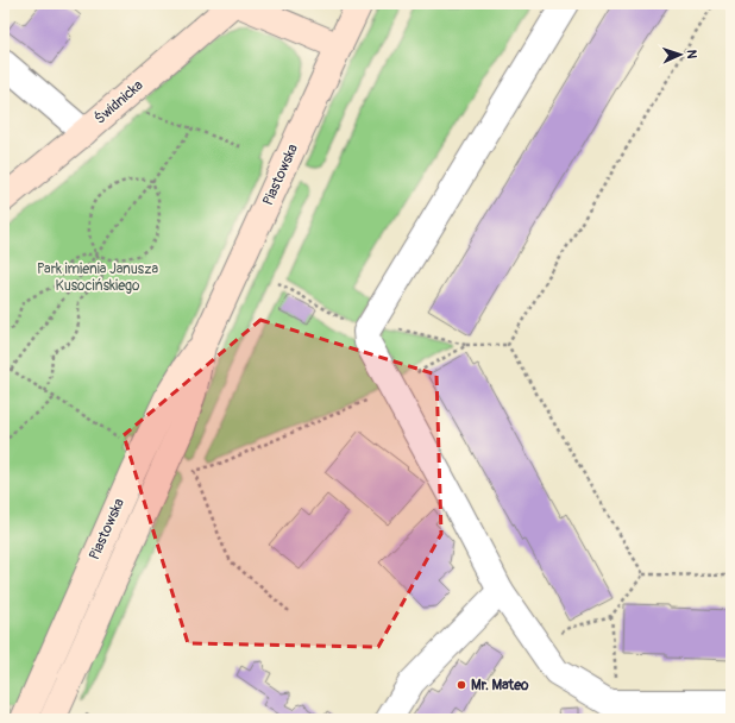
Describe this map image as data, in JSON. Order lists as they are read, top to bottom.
{
  "streets": {
    "street": ["Świdnicka", "Piastowska"]
  },
  "parks": ["Park imienia Janusza Kusocińskiego"],
  "places": ["Mr. Mateo"],
  "north": "right"
}
